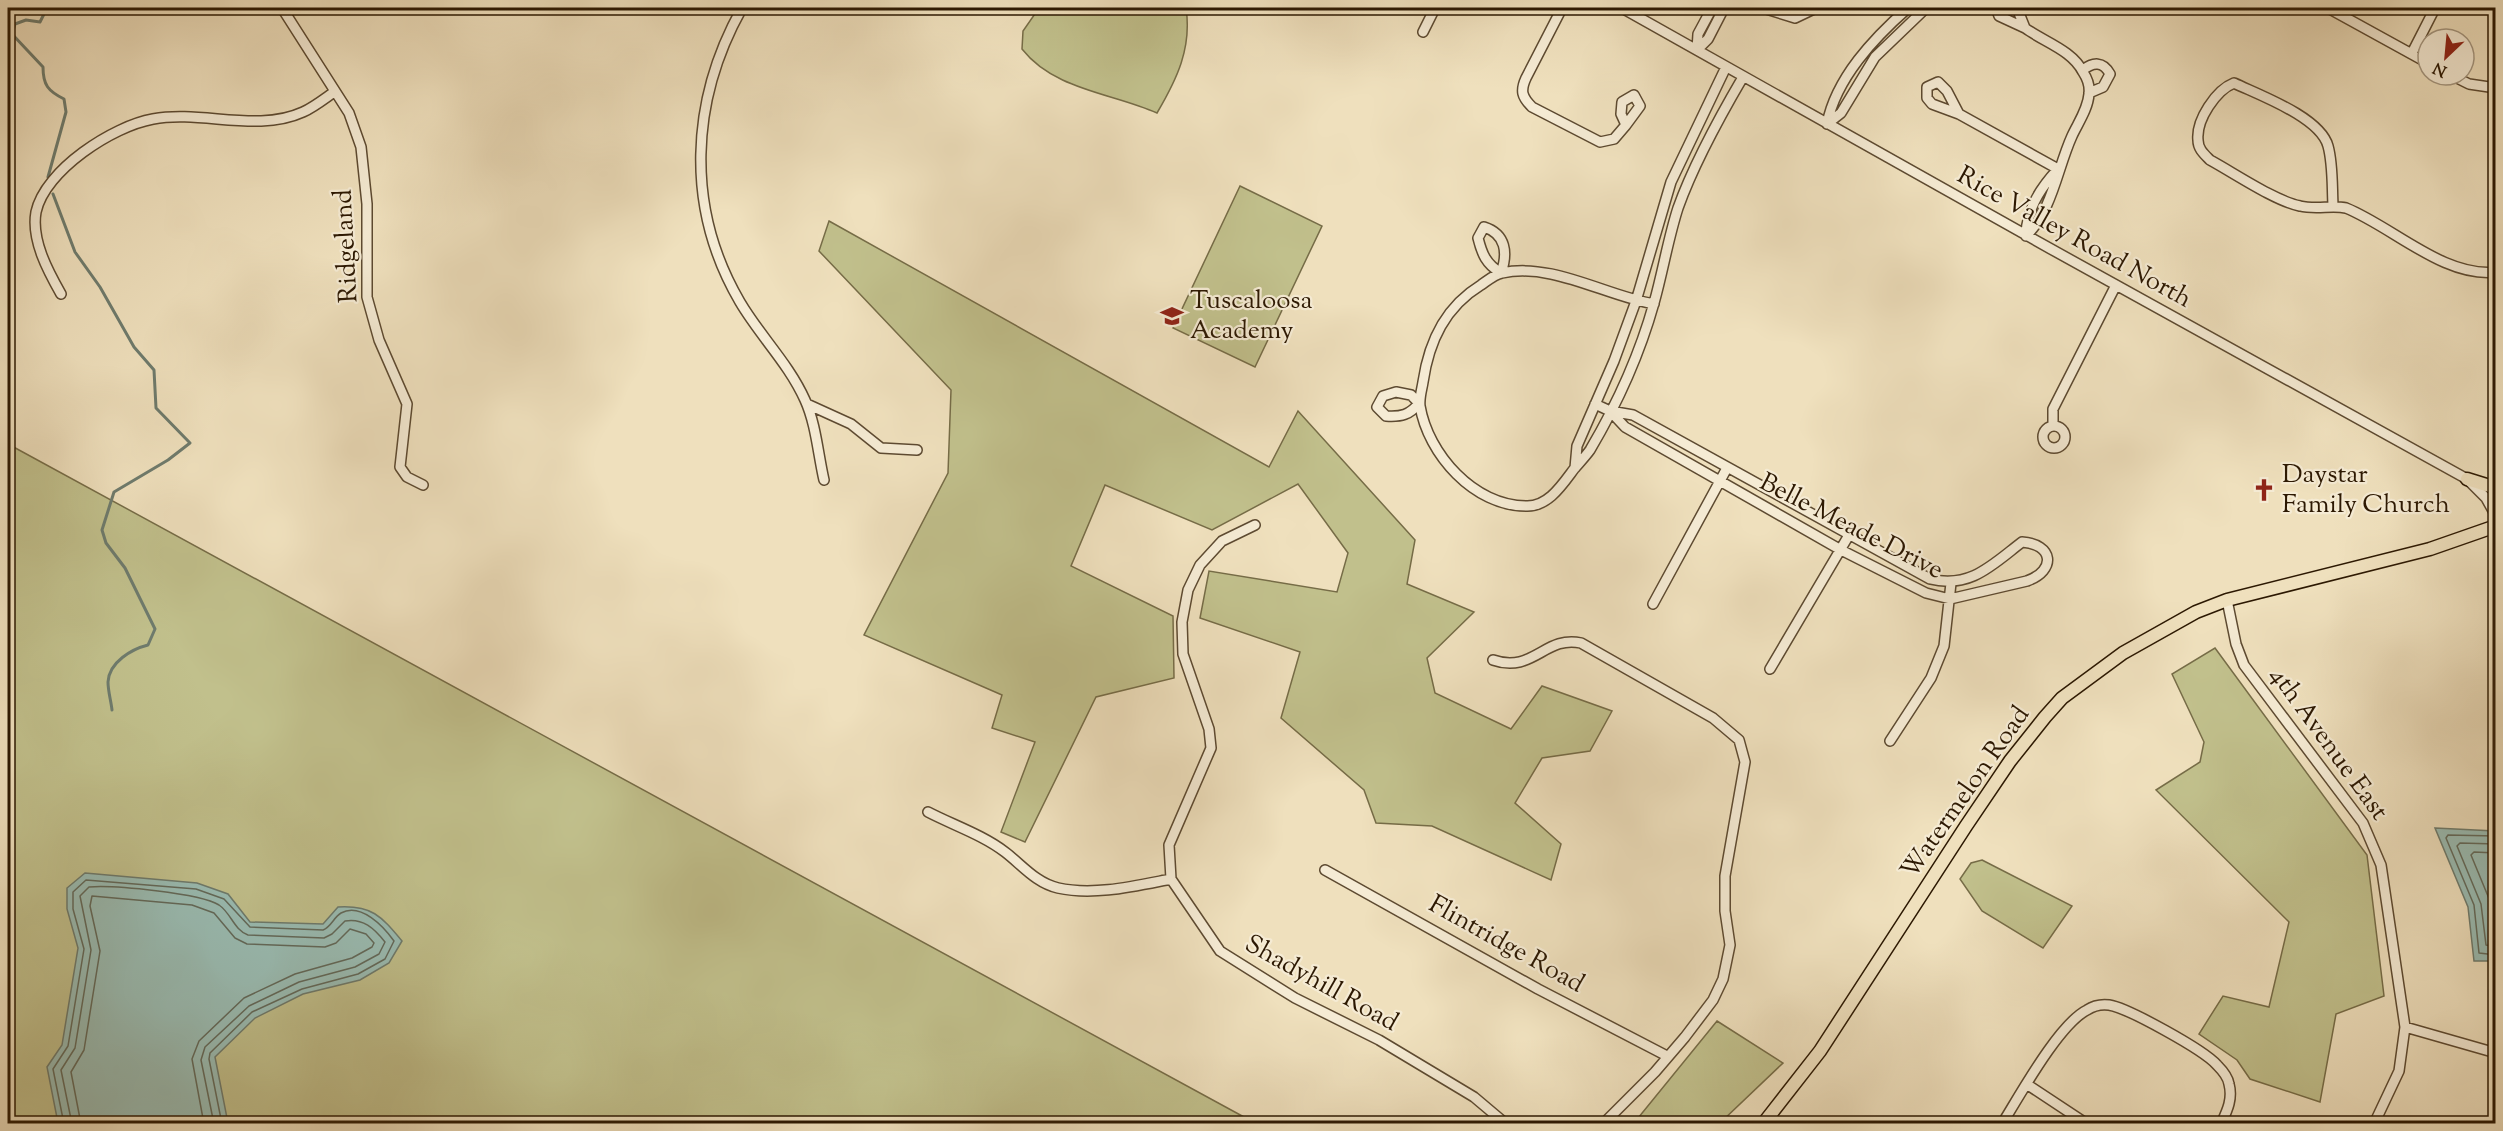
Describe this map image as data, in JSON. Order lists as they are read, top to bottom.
{
  "streets": {
    "main road": ["Watermelon Road"],
    "street": [
      "Rice Valley Road North",
      "Ridgeland",
      "Belle Meade Drive",
      "4th Avenue East",
      "Flintridge Road",
      "Shadyhill Road"
    ]
  },
  "crossings": [
    ["4th Avenue East", "Watermelon Road"]
  ],
  "places": {
    "school or university": ["Tuscaloosa Academy"],
    "church": ["Daystar Family Church"]
  },
  "north": "bottom left"
}
